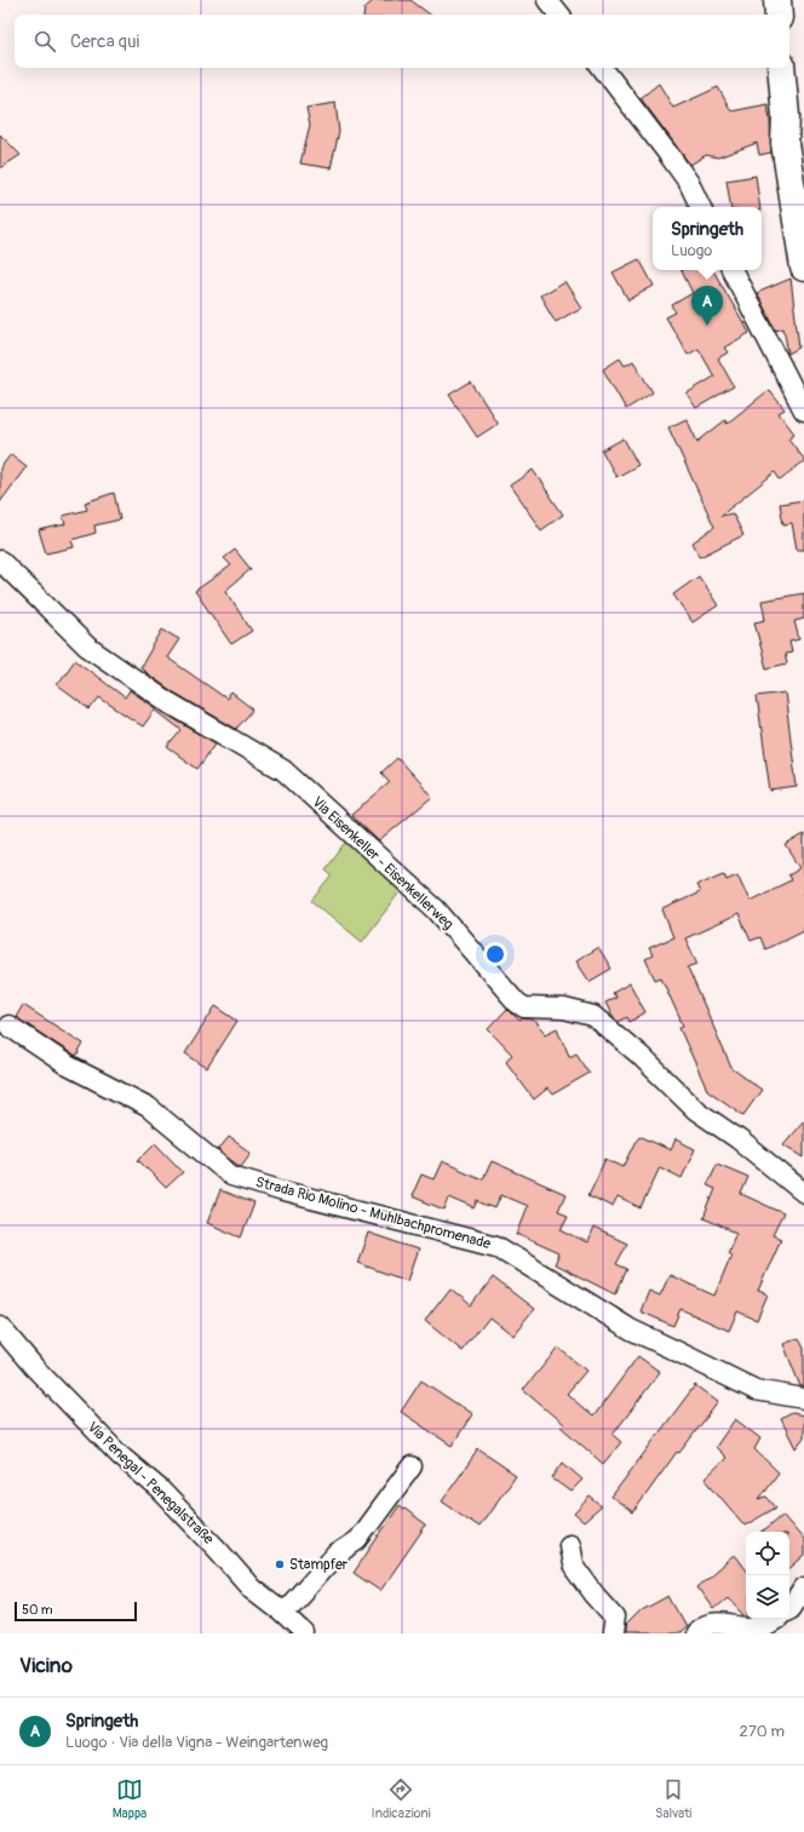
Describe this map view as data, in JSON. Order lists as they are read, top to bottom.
{
  "streets": {
    "street": ["Via Eisenkeller - Eisenkellerweg", "Strada Rio Molino - Mühlbachpromenade", "Via Penegal - Penegalstraße"]
  },
  "places": ["Stampfer"],
  "scale_bar": "50 m",
  "page": {
    "search": "Cerca qui",
    "popup": ["Springeth", "Luogo"],
    "pins": "A",
    "scale": "50 m",
    "heading": "Vicino",
    "list": [
      {
        "mark": "A",
        "name": "Springeth",
        "note": "Luogo · Via della Vigna - Weingartenweg",
        "value": "270 m"
      }
    ],
    "nav": ["Mappa", "Indicazioni", "Salvati"]
  }
}
